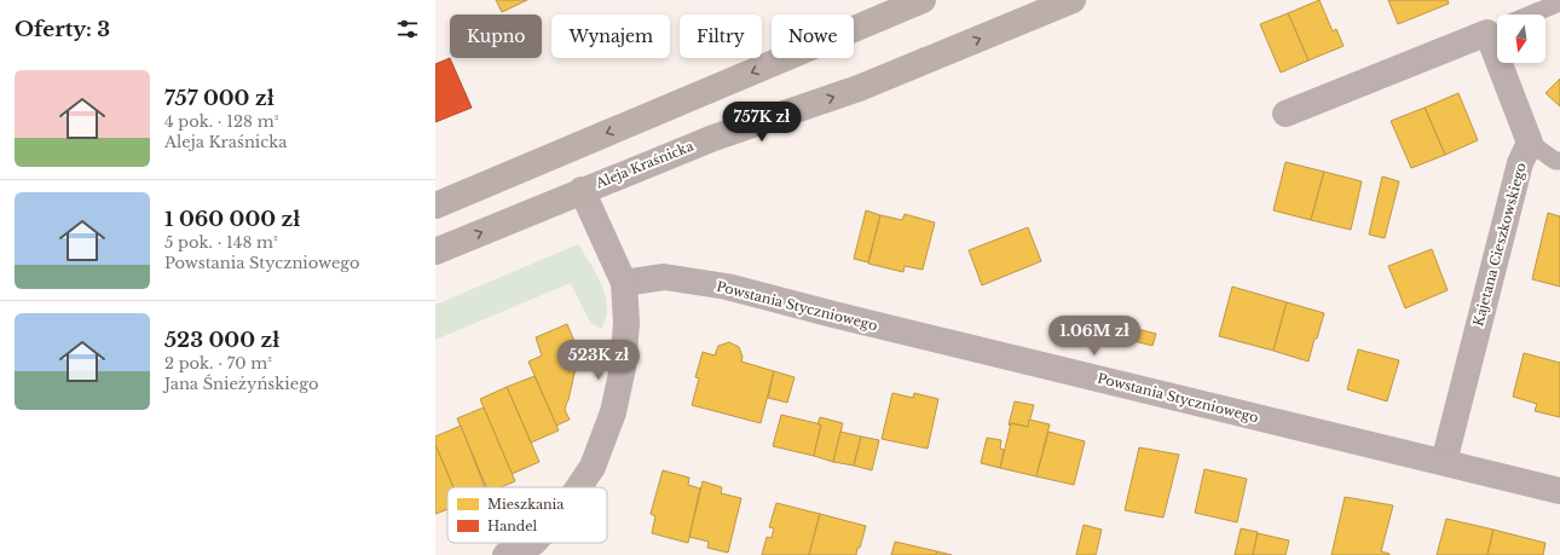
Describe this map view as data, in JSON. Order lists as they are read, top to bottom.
{
  "streets": {
    "main road": ["Aleja Kraśnicka"],
    "street": ["Kajetana Cieszkowskiego", "Powstania Styczniowego"]
  },
  "crossings": [
    ["Kajetana Cieszkowskiego", "Powstania Styczniowego"]
  ],
  "legend": ["Mieszkania", "Handel"],
  "north": "bottom",
  "page": {
    "heading": "Oferty: 3",
    "chip": [
      "Kupno",
      "Wynajem",
      "Filtry",
      "Nowe"
    ],
    "list": [
      {
        "name": "757 000 zł",
        "note": "4 pok. · 128 m² · Aleja Kraśnicka"
      },
      {
        "name": "1 060 000 zł",
        "note": "5 pok. · 148 m² · Powstania Styczniowego"
      },
      {
        "name": "523 000 zł",
        "note": "2 pok. · 70 m² · Jana Śnieżyńskiego"
      }
    ],
    "price": ["757K zł", "1.06M zł", "523K zł"]
  }
}
